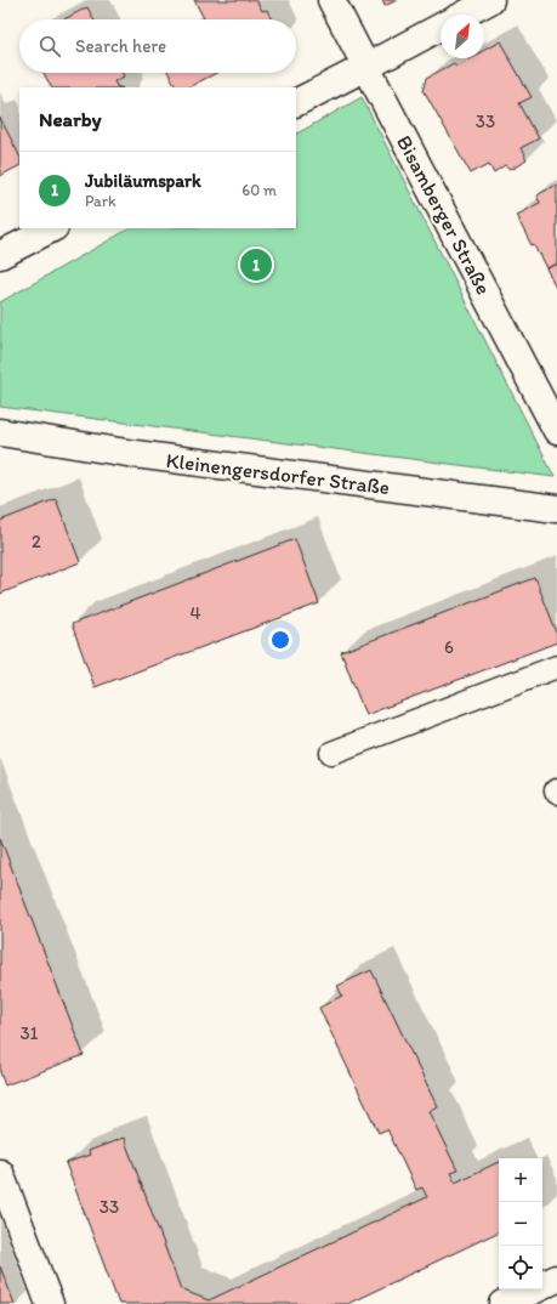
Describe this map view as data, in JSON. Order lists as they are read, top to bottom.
{
  "streets": {
    "street": ["Bisamberger Straße", "Kleinengersdorfer Straße"]
  },
  "house_numbers": [
    "33",
    "2",
    "4",
    "6",
    "31",
    "33"
  ],
  "north": "top right",
  "page": {
    "search": "Search here",
    "heading": "Nearby",
    "list": [
      {
        "mark": "1",
        "name": "Jubiläumspark",
        "note": "Park",
        "value": "60 m"
      }
    ],
    "pins": "1",
    "map_buttons": ["+", "−"]
  }
}
